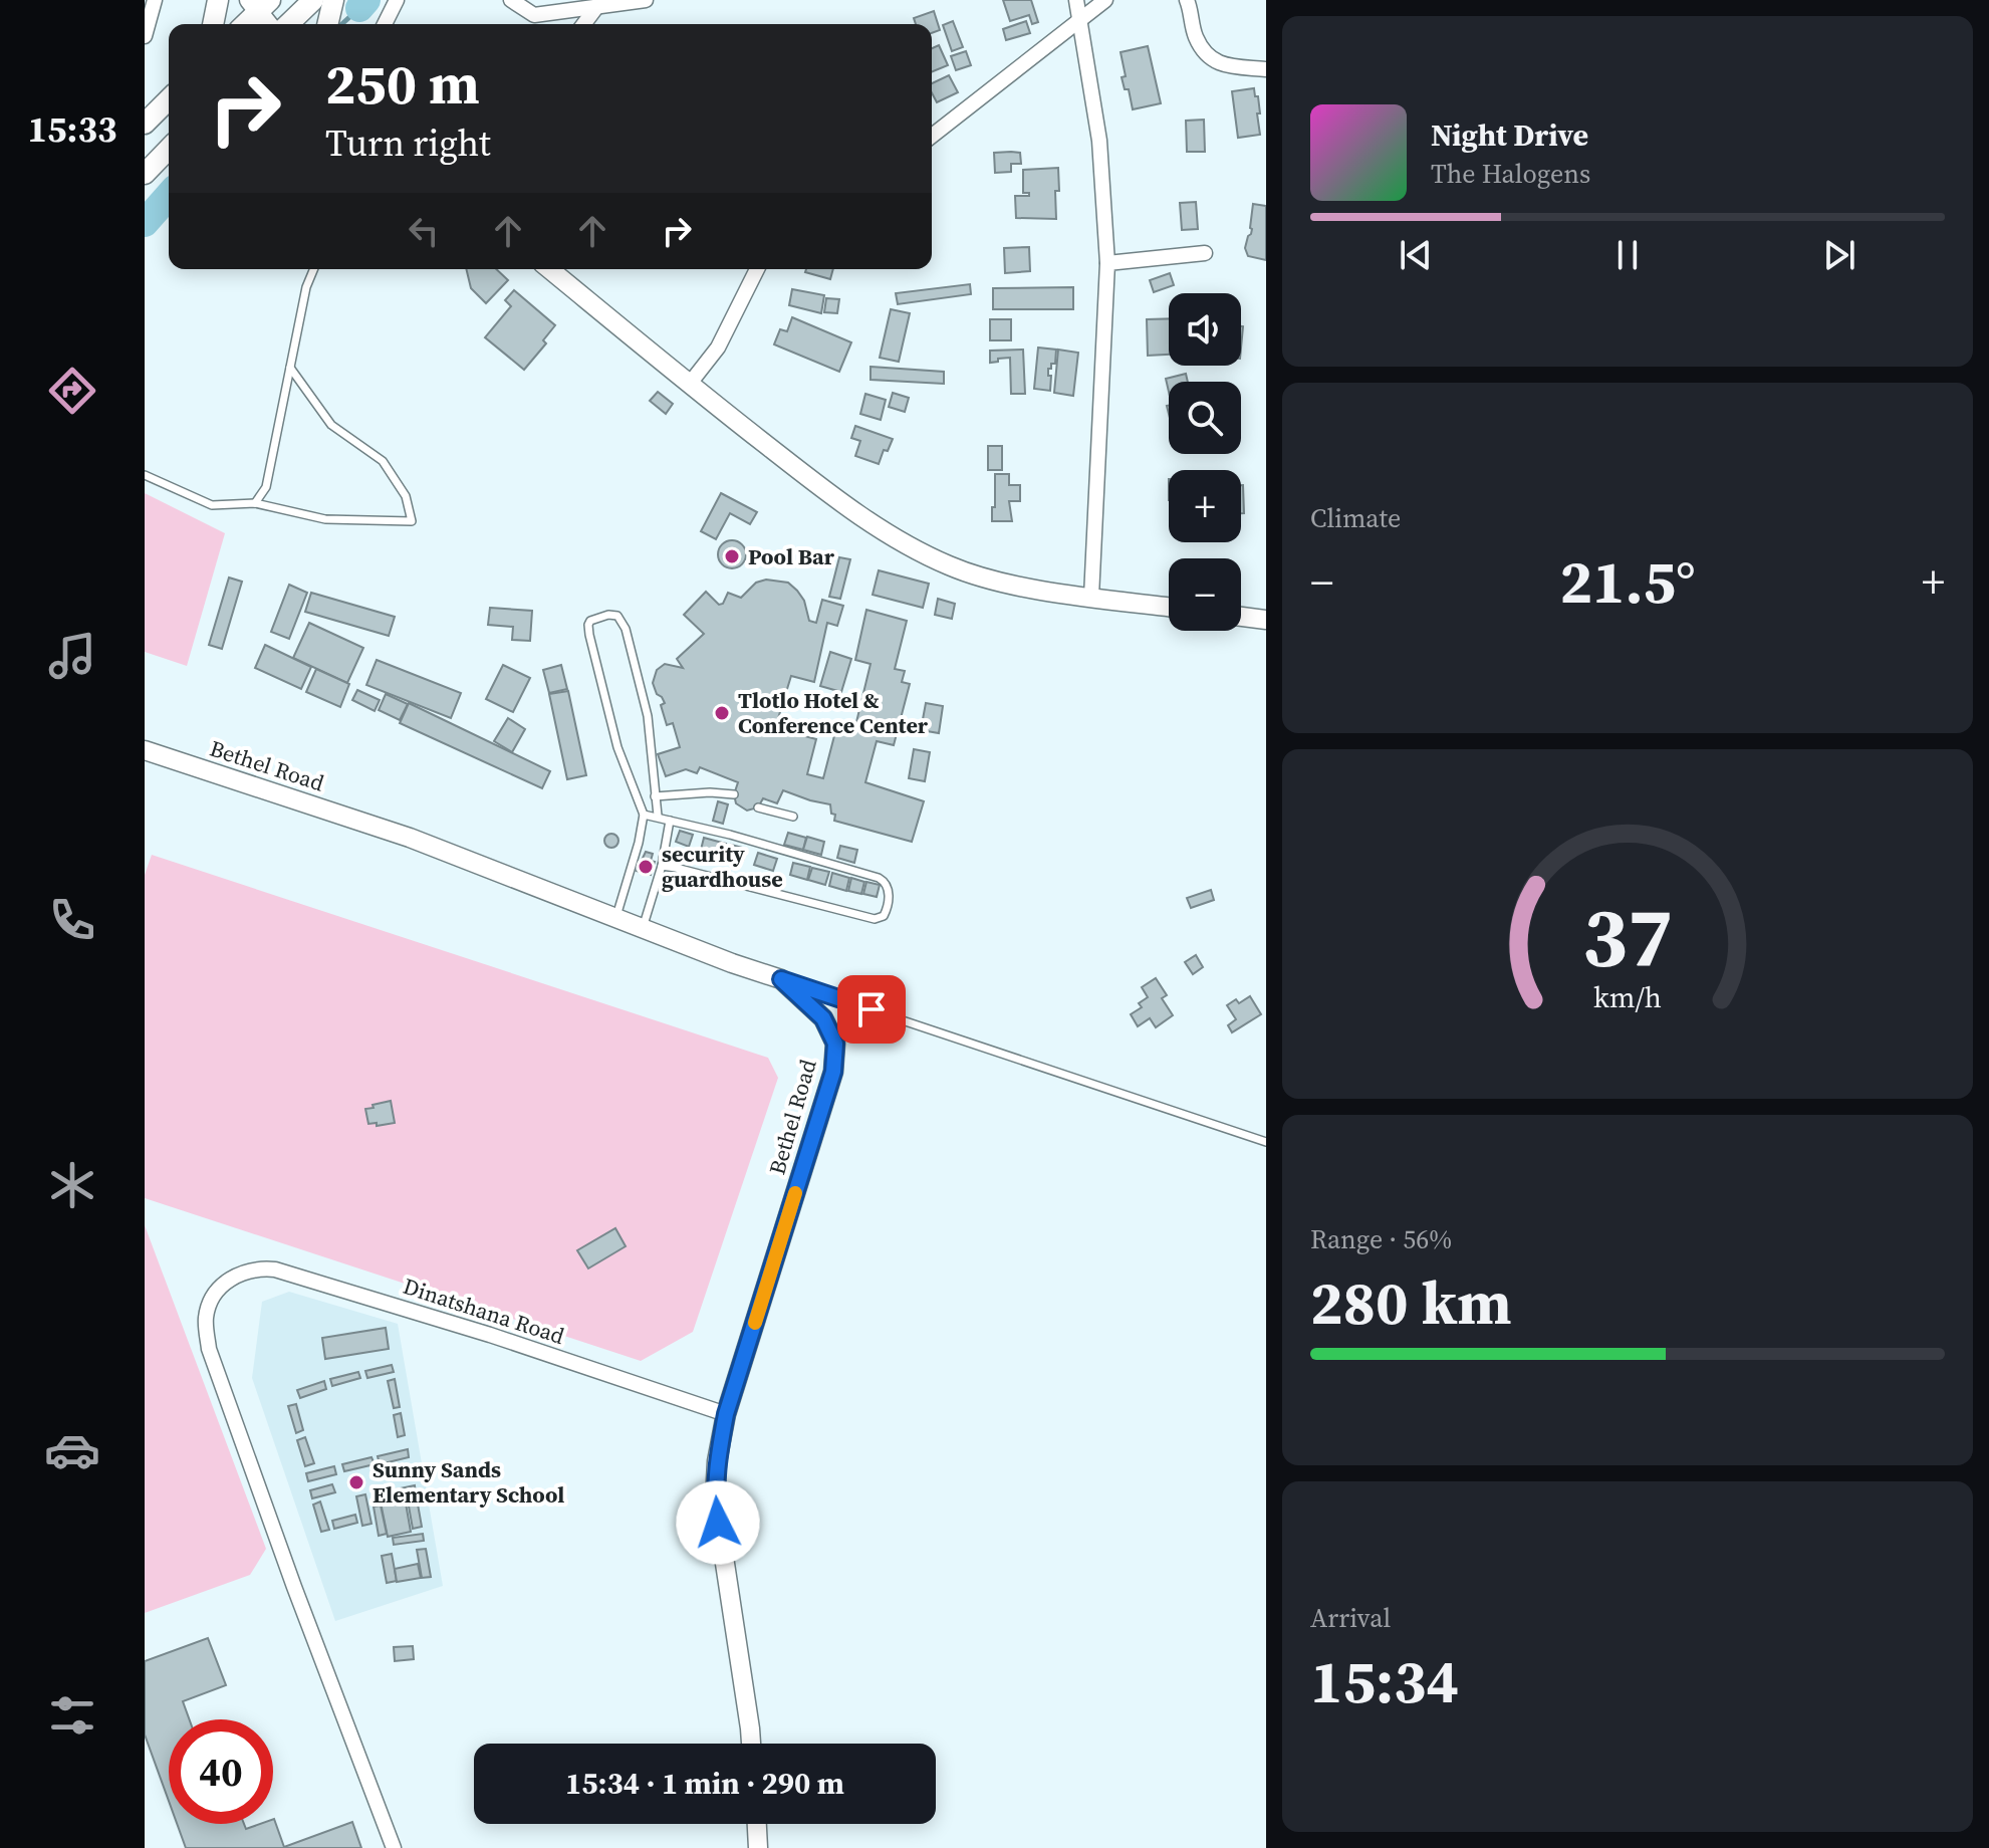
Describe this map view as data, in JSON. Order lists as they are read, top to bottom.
{
  "streets": {
    "street": ["Bethel Road", "Dinatshana Road"]
  },
  "crossings": [
    ["Bethel Road", "Dinatshana Road"]
  ],
  "places": [
    "Pool Bar",
    "Tlotlo Hotel & Conference Center",
    "security guardhouse",
    "Sunny Sands Elementary School"
  ],
  "page": {
    "tabs": "15:33",
    "turn": ["250 m", "Turn right"],
    "song": ["Night Drive", "The Halogens"],
    "map_buttons": ["+", "−"],
    "tile": [
      "Climate",
      ["Range · 56%", "280 km"],
      ["Arrival", "15:34"]
    ],
    "heat": ["−", "21.5°", "+"],
    "limit": "40",
    "trip": "15:34 · 1 min · 290 m",
    "gauge": ["37", "km/h"]
  }
}
